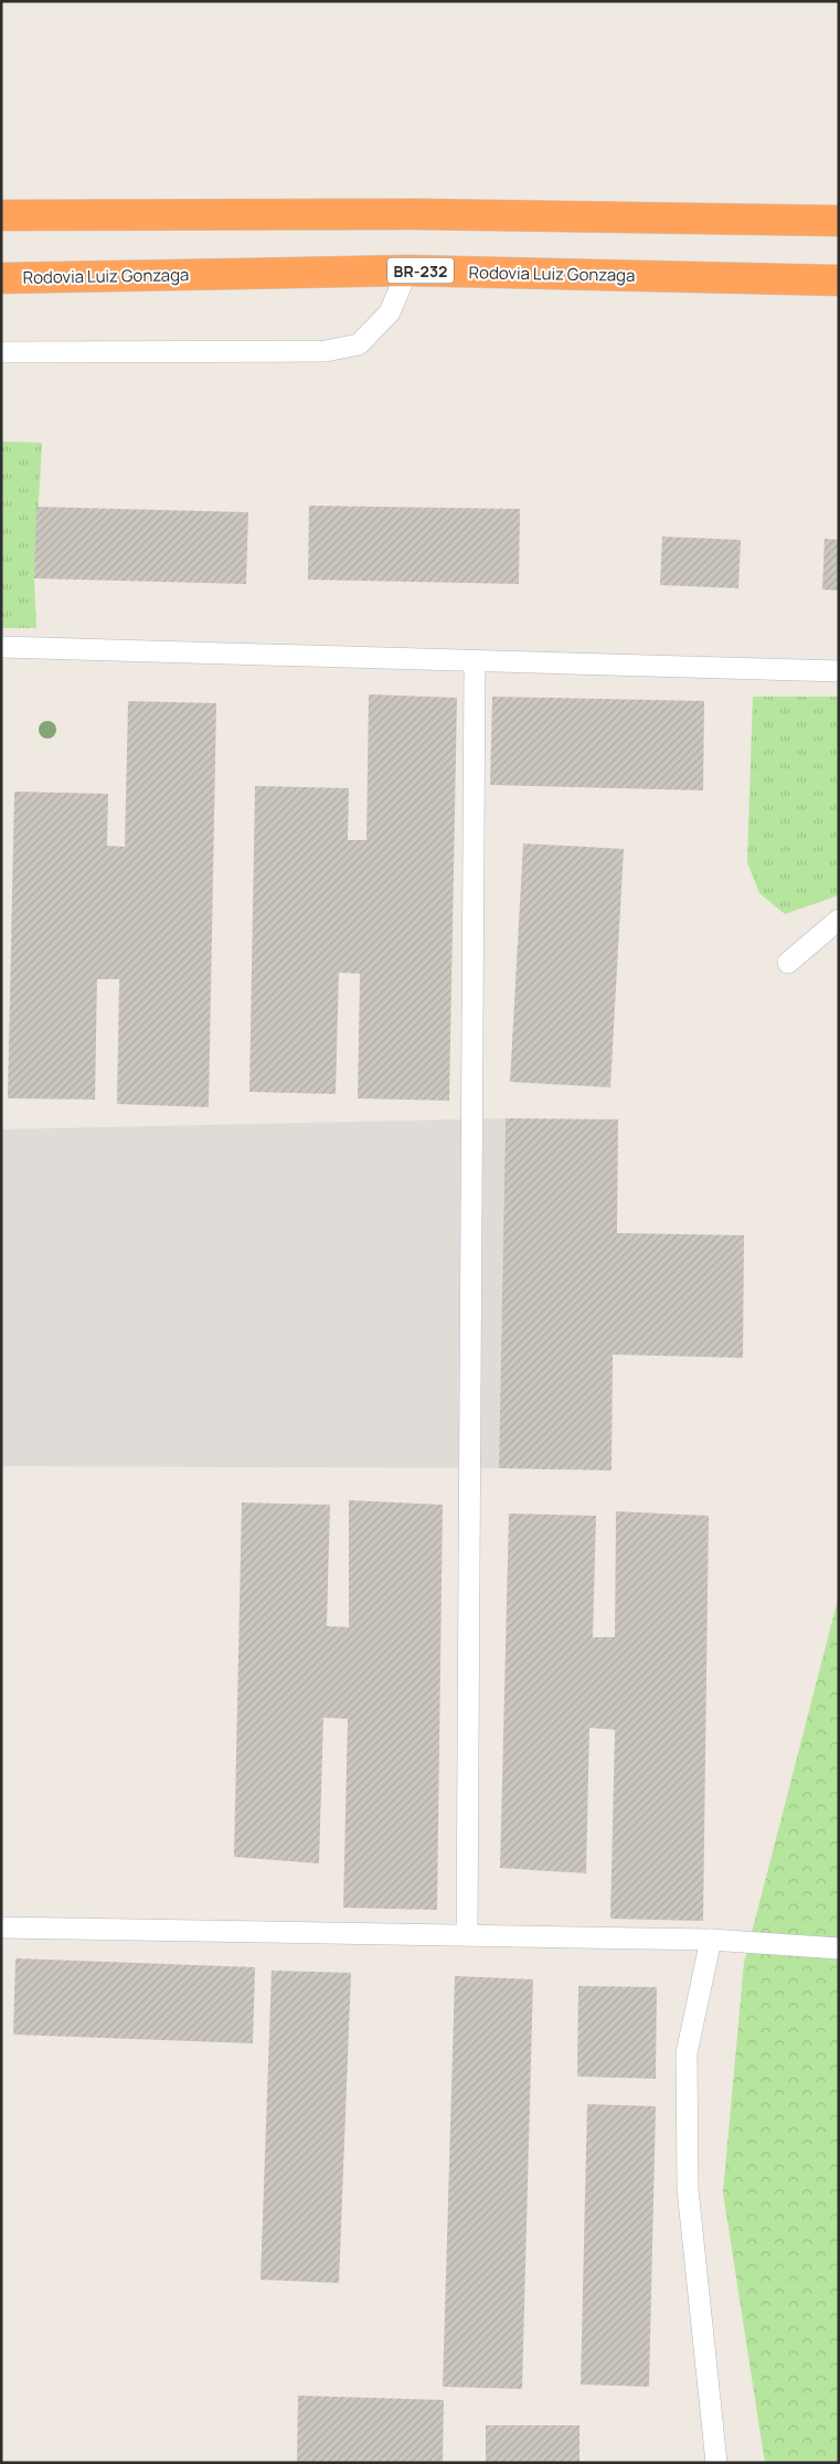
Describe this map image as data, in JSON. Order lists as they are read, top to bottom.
{
  "streets": {
    "highway": ["BR-232", "Rodovia Luiz Gonzaga"]
  }
}
